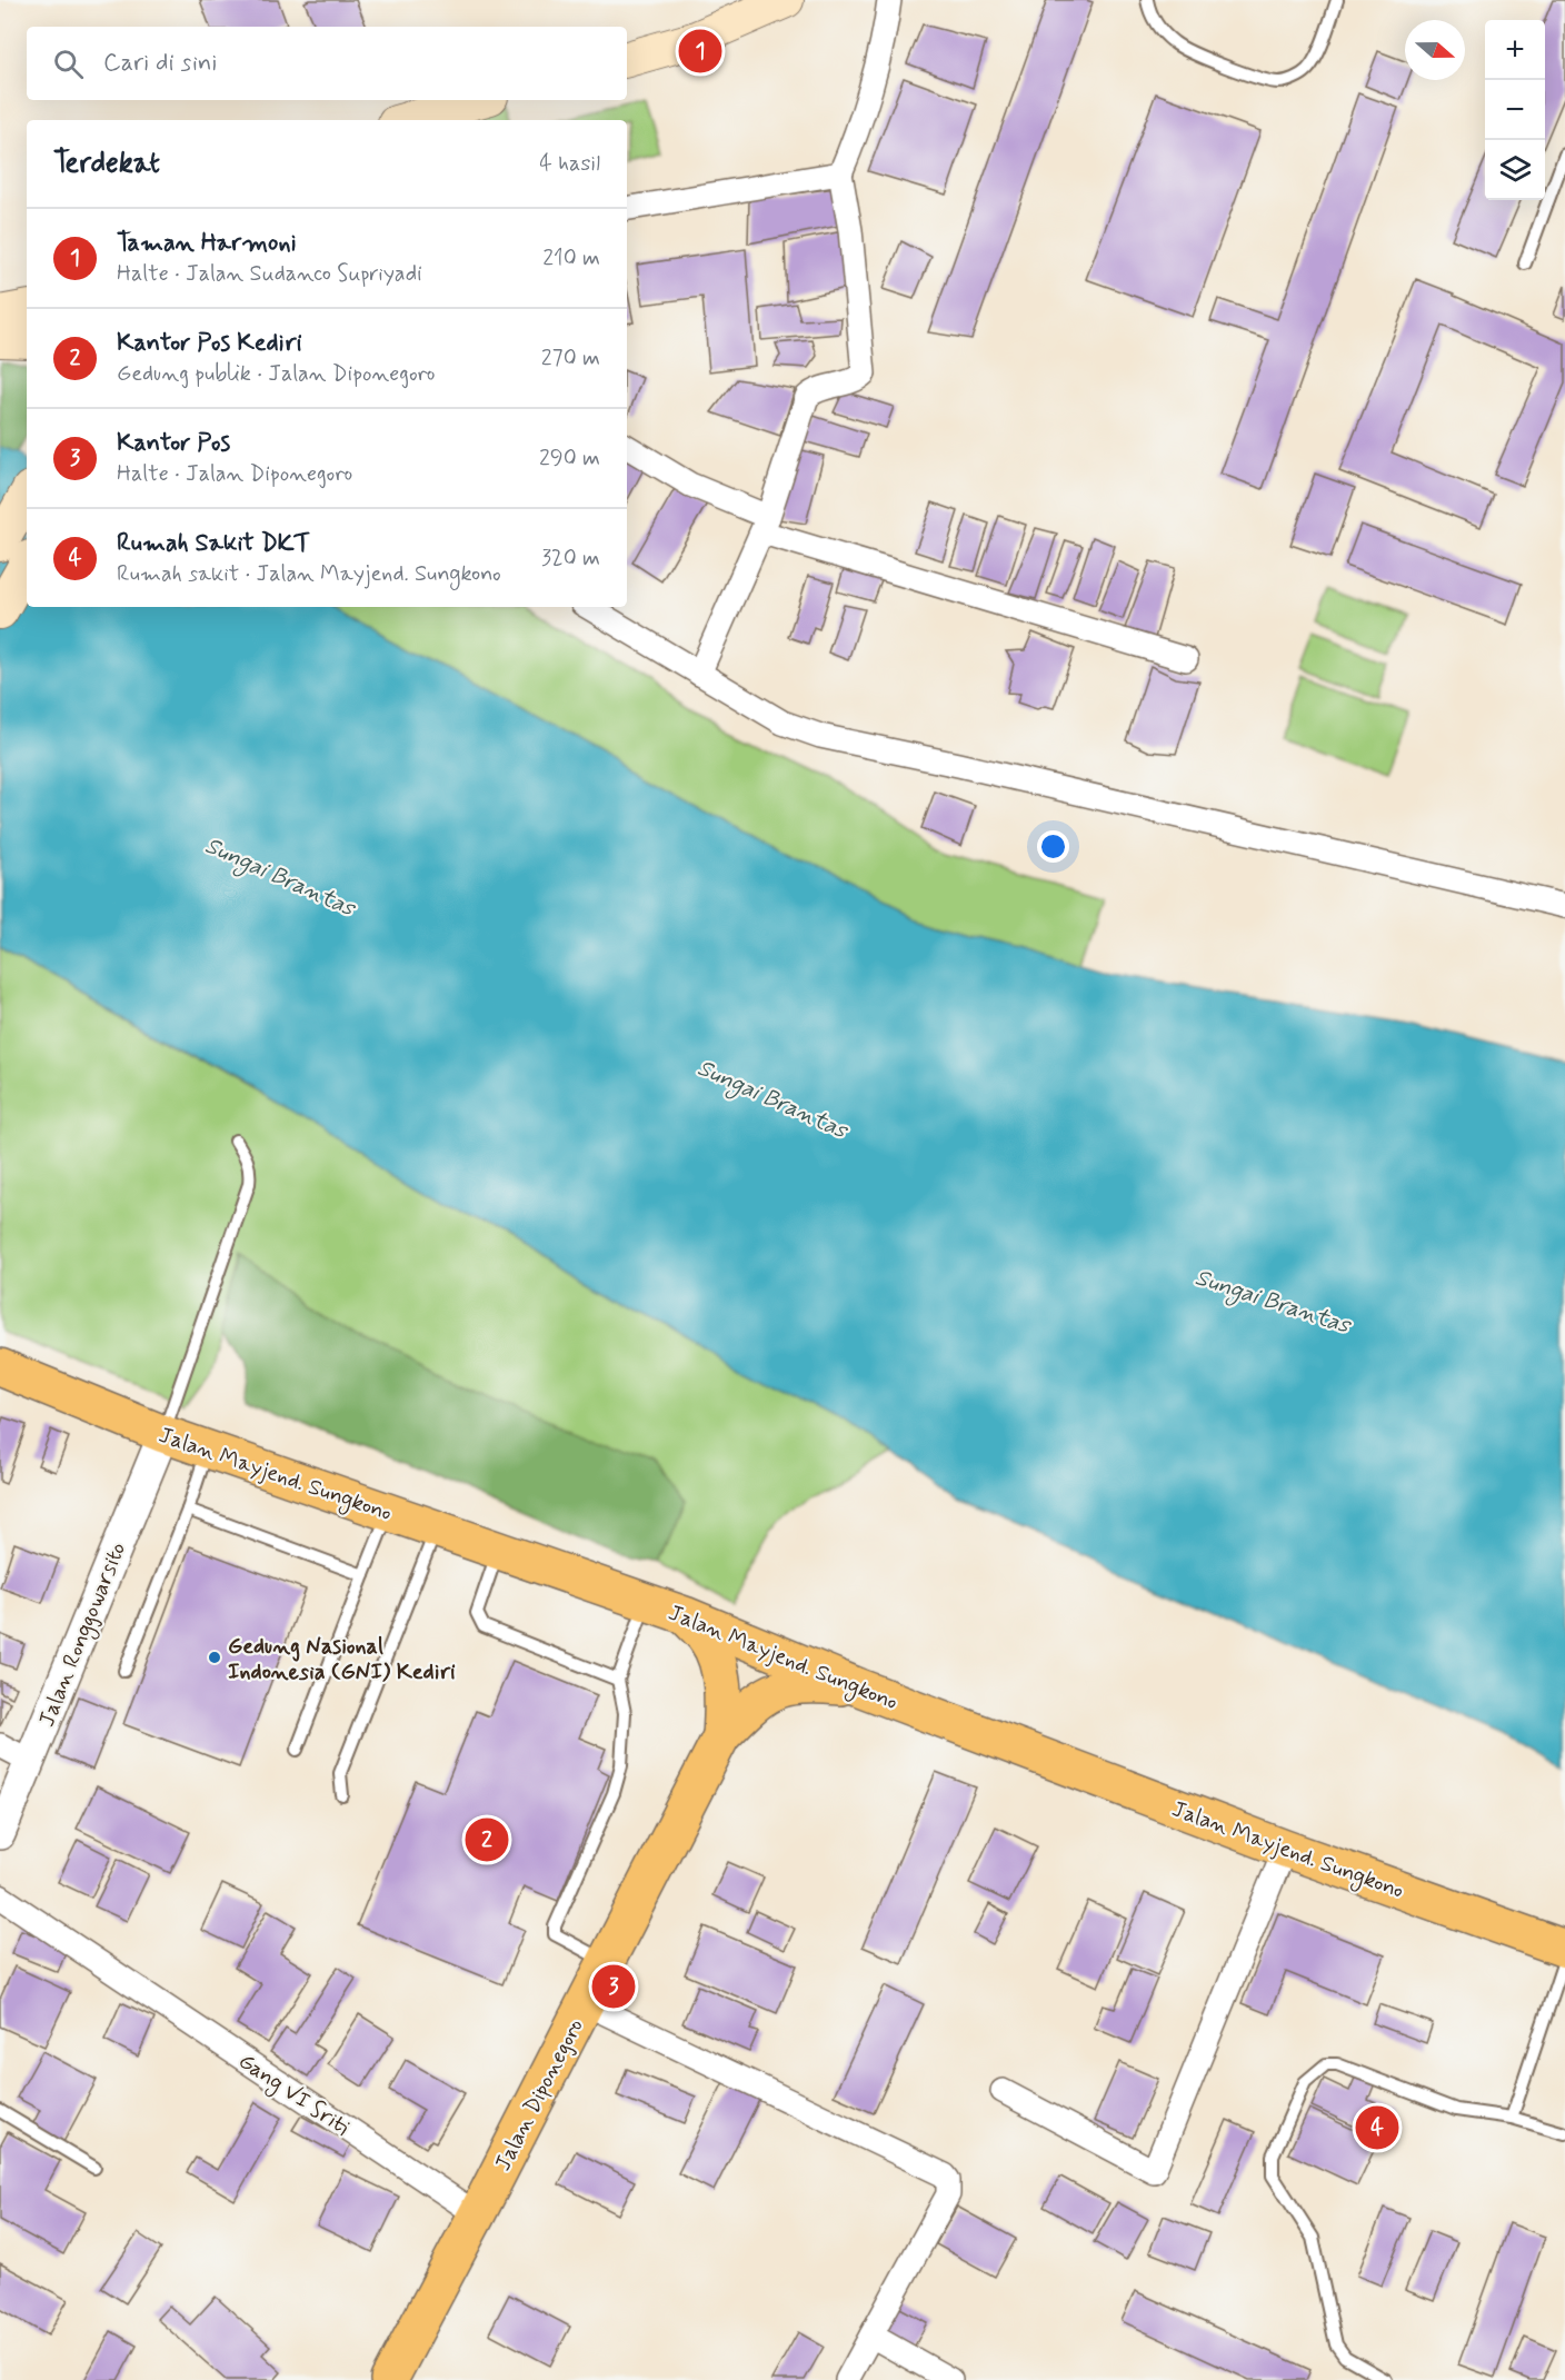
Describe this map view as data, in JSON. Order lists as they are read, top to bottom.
{
  "streets": {
    "main road": ["Jalan Mayjend. Sungkono", "Jalan Diponegoro"],
    "street": ["Jalan Ronggowarsito", "Gang VI Sriti"]
  },
  "crossings": [
    ["Jalan Mayjend. Sungkono", "Jalan Ronggowarsito"],
    ["Jalan Mayjend. Sungkono", "Jalan Diponegoro"],
    ["Gang VI Sriti", "Jalan Diponegoro"]
  ],
  "water": ["Sungai Brantas"],
  "places": ["Gedung Nasional Indonesia (GNI) Kediri"],
  "north": "right",
  "page": {
    "map_buttons": ["+", "−"],
    "pins": [
      "1",
      "2",
      "3",
      "4"
    ],
    "search": "Cari di sini",
    "heading": ["Terdekat", "4 hasil"],
    "list": [
      {
        "mark": "1",
        "name": "Taman Harmoni",
        "note": "Halte · Jalan Sudanco Supriyadi",
        "value": "210 m"
      },
      {
        "mark": "2",
        "name": "Kantor Pos Kediri",
        "note": "Gedung publik · Jalan Diponegoro",
        "value": "270 m"
      },
      {
        "mark": "3",
        "name": "Kantor Pos",
        "note": "Halte · Jalan Diponegoro",
        "value": "290 m"
      },
      {
        "mark": "4",
        "name": "Rumah Sakit DKT",
        "note": "Rumah sakit · Jalan Mayjend. Sungkono",
        "value": "320 m"
      }
    ]
  }
}
